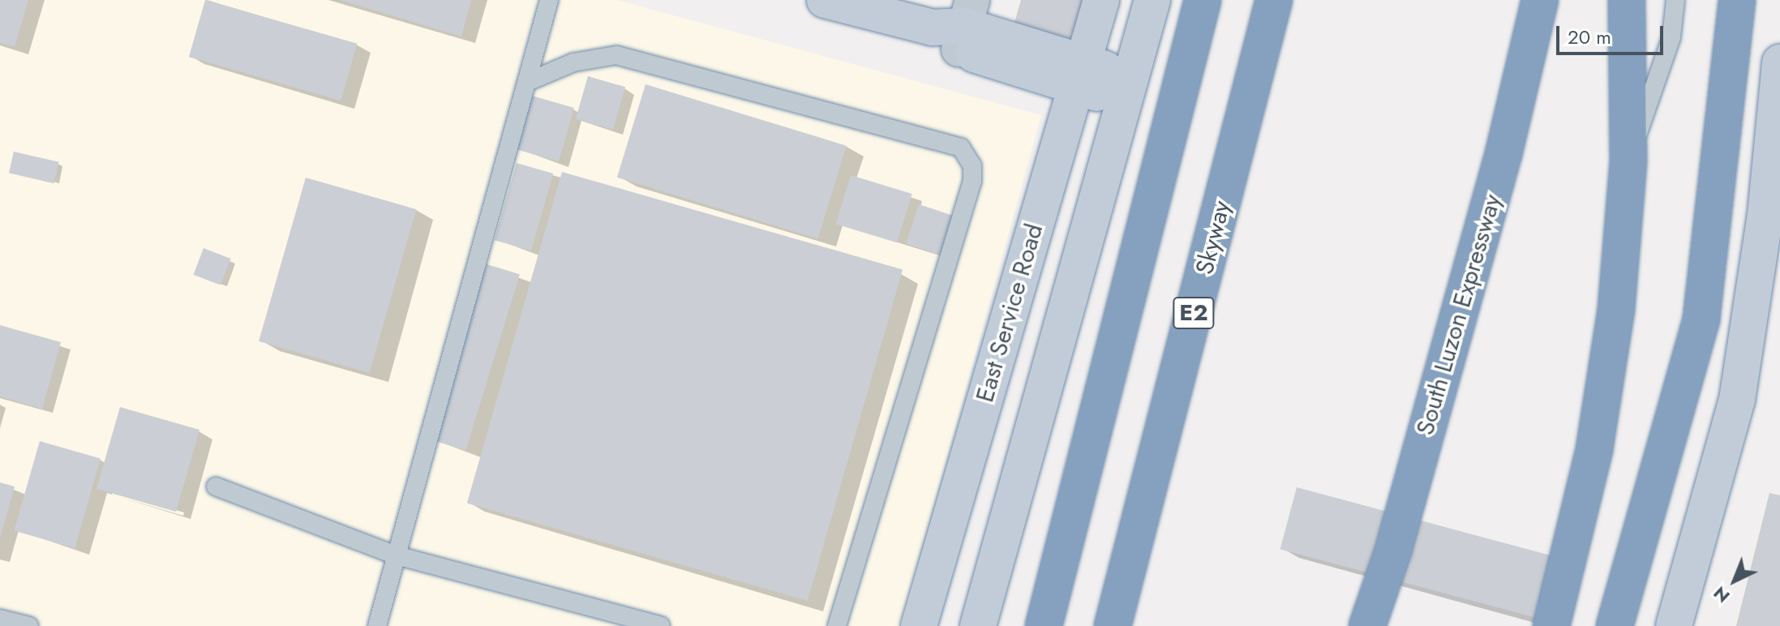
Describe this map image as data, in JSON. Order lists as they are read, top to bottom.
{
  "streets": {
    "highway": ["Skyway", "E2", "South Luzon Expressway"],
    "main road": ["East Service Road"]
  },
  "scale_bar": "20 m",
  "north": "bottom left"
}
